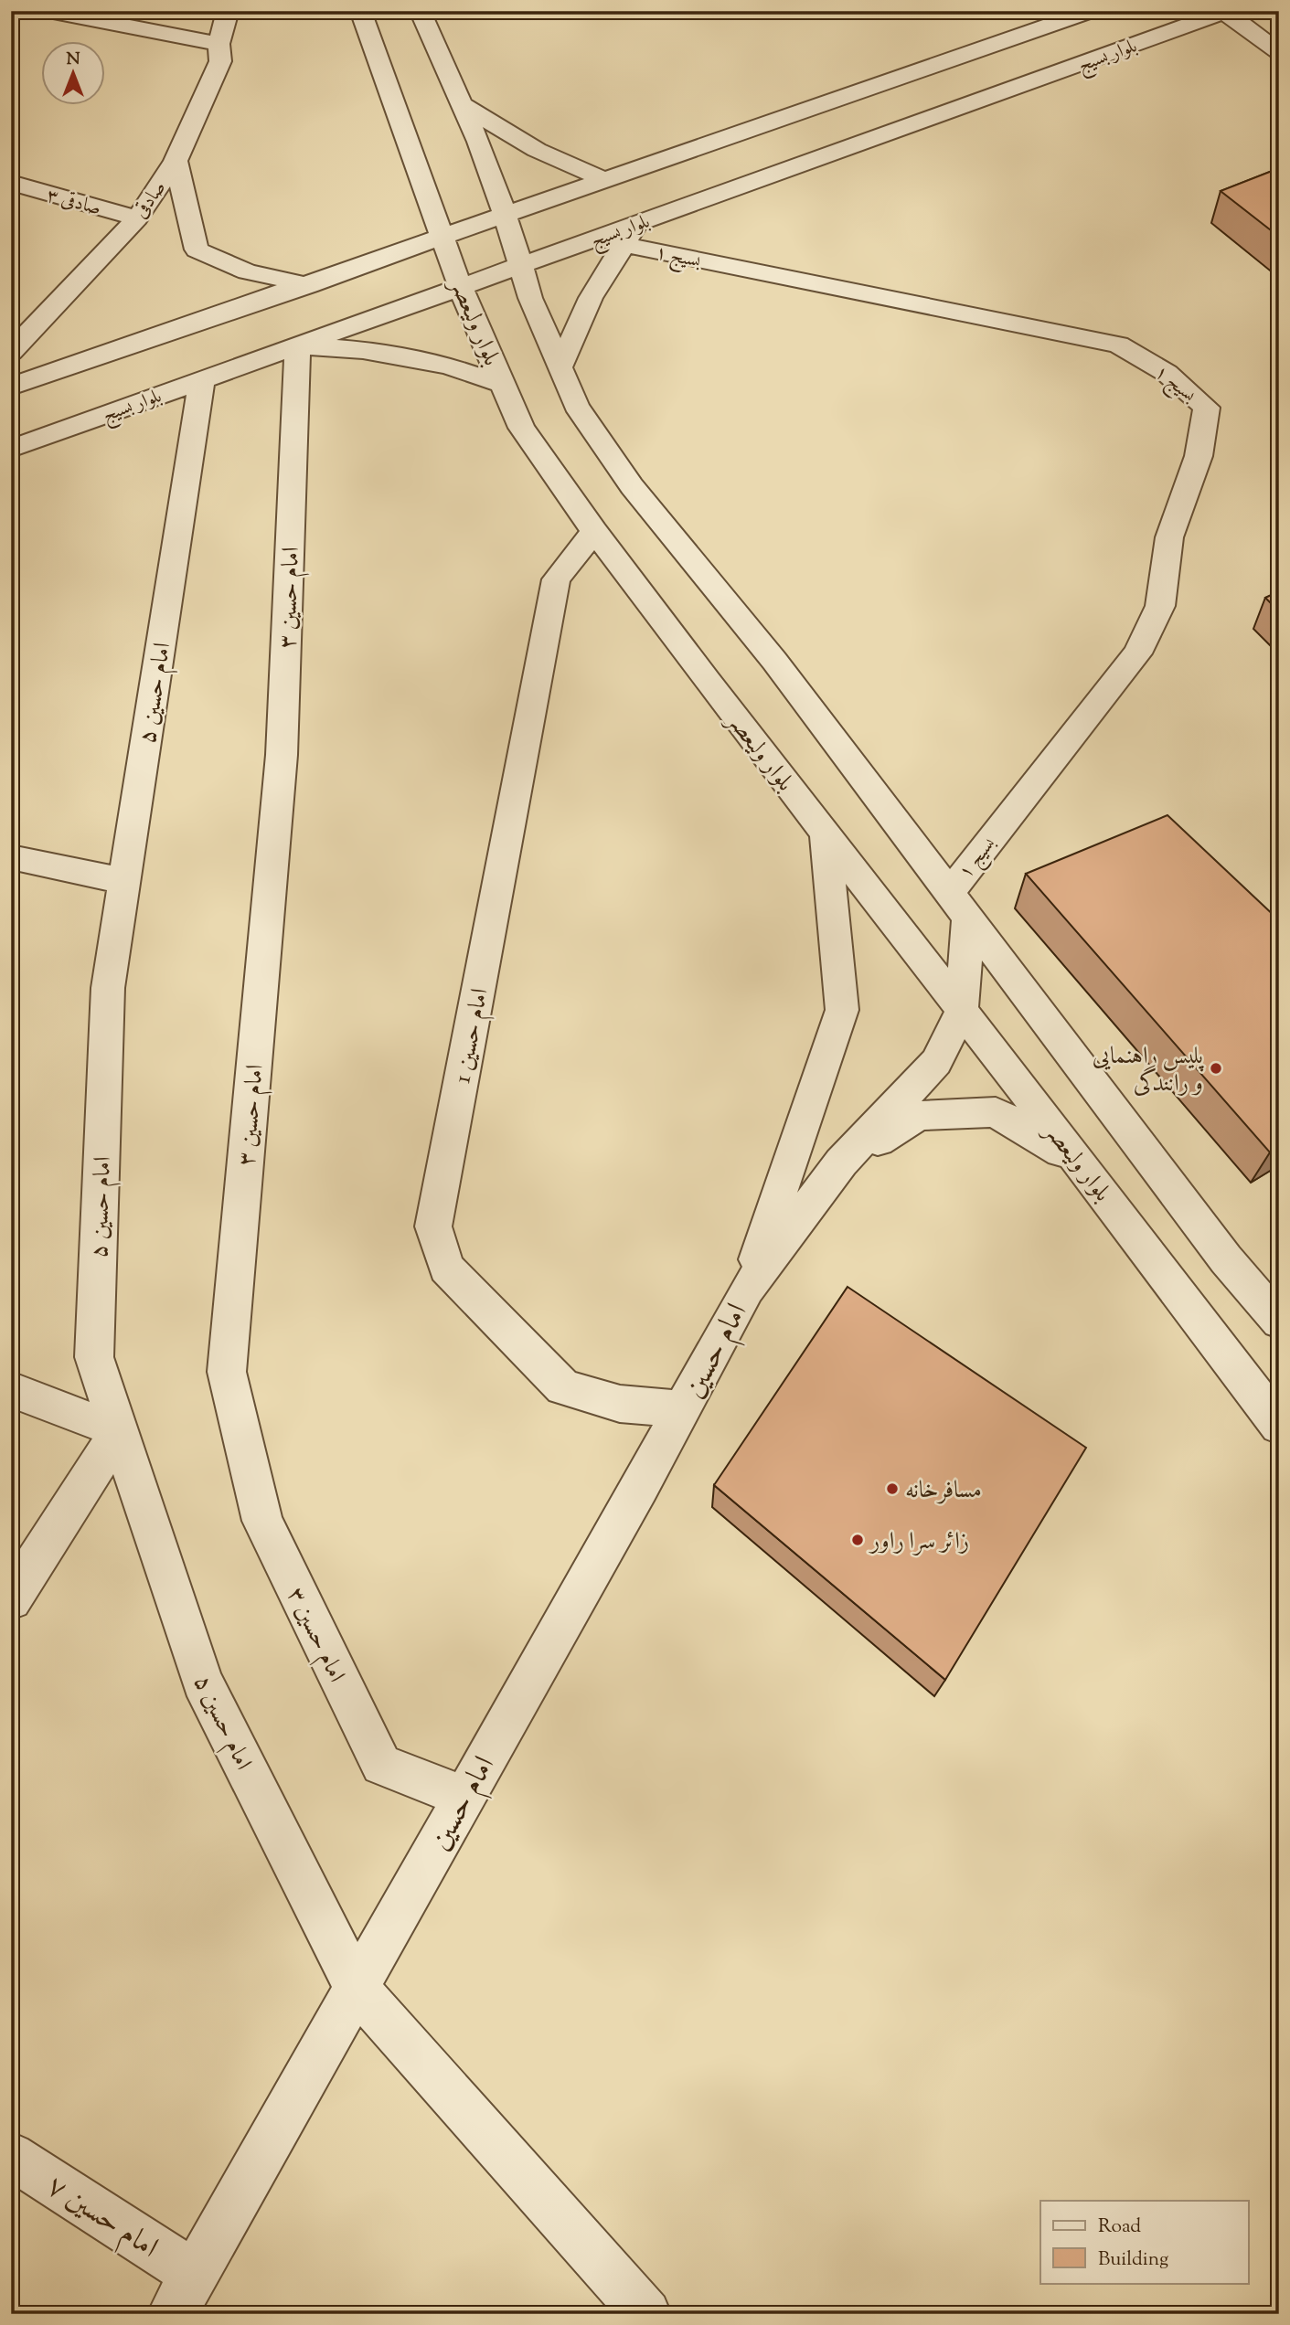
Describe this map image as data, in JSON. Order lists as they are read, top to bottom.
{
  "streets": {
    "street": [
      "بلوار بسیج",
      "صادقی",
      "صادقی ۳",
      "بسیج ۱",
      "بلوار ولیعصر",
      "امام حسین ۳",
      "امام حسین ۵",
      "امام حسین 1",
      "امام حسین",
      "امام حسین ۷"
    ]
  },
  "crossings": [
    ["بلوار بسیج", "بسیج ۱"],
    ["بلوار بسیج", "بلوار ولیعصر"],
    ["بلوار بسیج", "امام حسین ۳"],
    ["بلوار بسیج", "امام حسین ۵"],
    ["صادقی", "صادقی ۳"],
    ["بلوار ولیعصر", "امام حسین 1"],
    ["امام حسین ۳", "امام حسین"],
    ["امام حسین ۵", "امام حسین"],
    ["امام حسین 1", "امام حسین"],
    ["امام حسین", "امام حسین ۷"]
  ],
  "places": ["پلیس راهنمایی و رانندگی", "مسافرخانه", "زائر سرا راور"],
  "legend": ["Road", "Building"],
  "north": "top"
}
